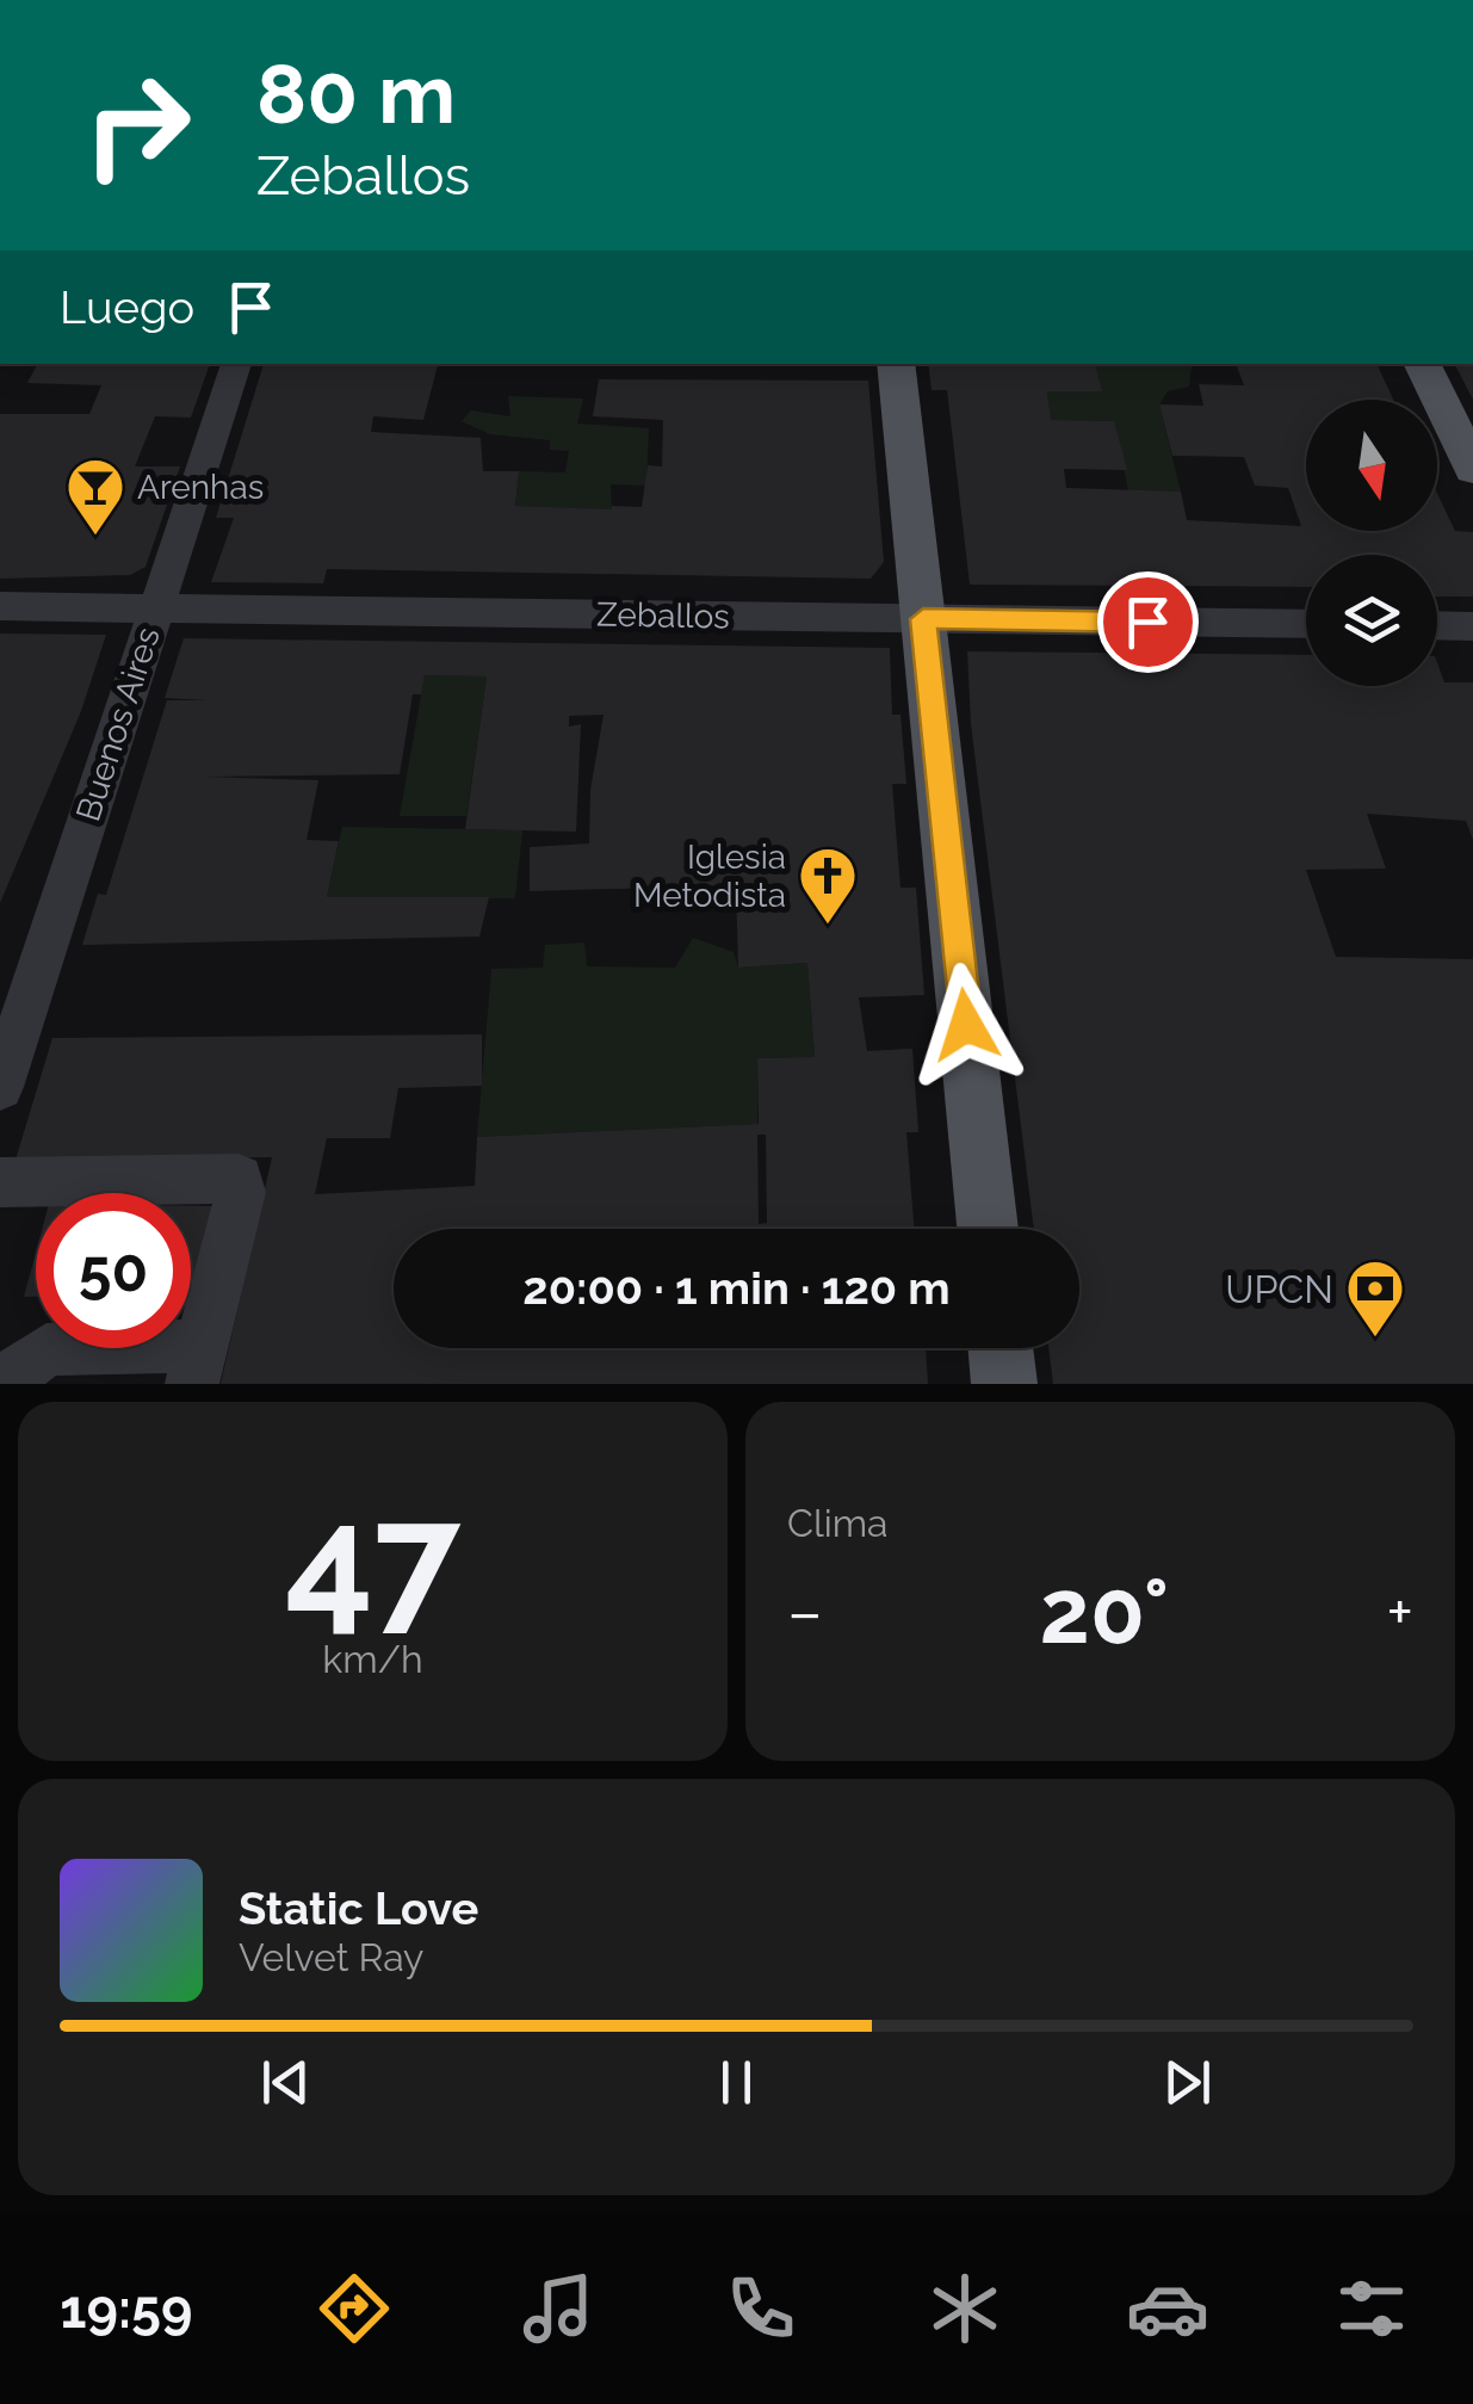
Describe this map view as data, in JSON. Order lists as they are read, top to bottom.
{
  "streets": {
    "street": ["Zeballos", "Buenos Aires"]
  },
  "crossings": [
    ["Zeballos", "Buenos Aires"]
  ],
  "places": {
    "bar": ["Arenhas"],
    "church": ["Iglesia Metodista"],
    "bank": ["UPCN"]
  },
  "north": "bottom",
  "page": {
    "turn": ["80 m", "Zeballos"],
    "then": "Luego",
    "limit": "50",
    "trip": "20:00 · 1 min · 120 m",
    "tile": [
      ["47", "km/h"],
      "Clima"
    ],
    "heat": ["−", "20°", "+"],
    "song": ["Static Love", "Velvet Ray"],
    "tabs": "19:59"
  }
}
